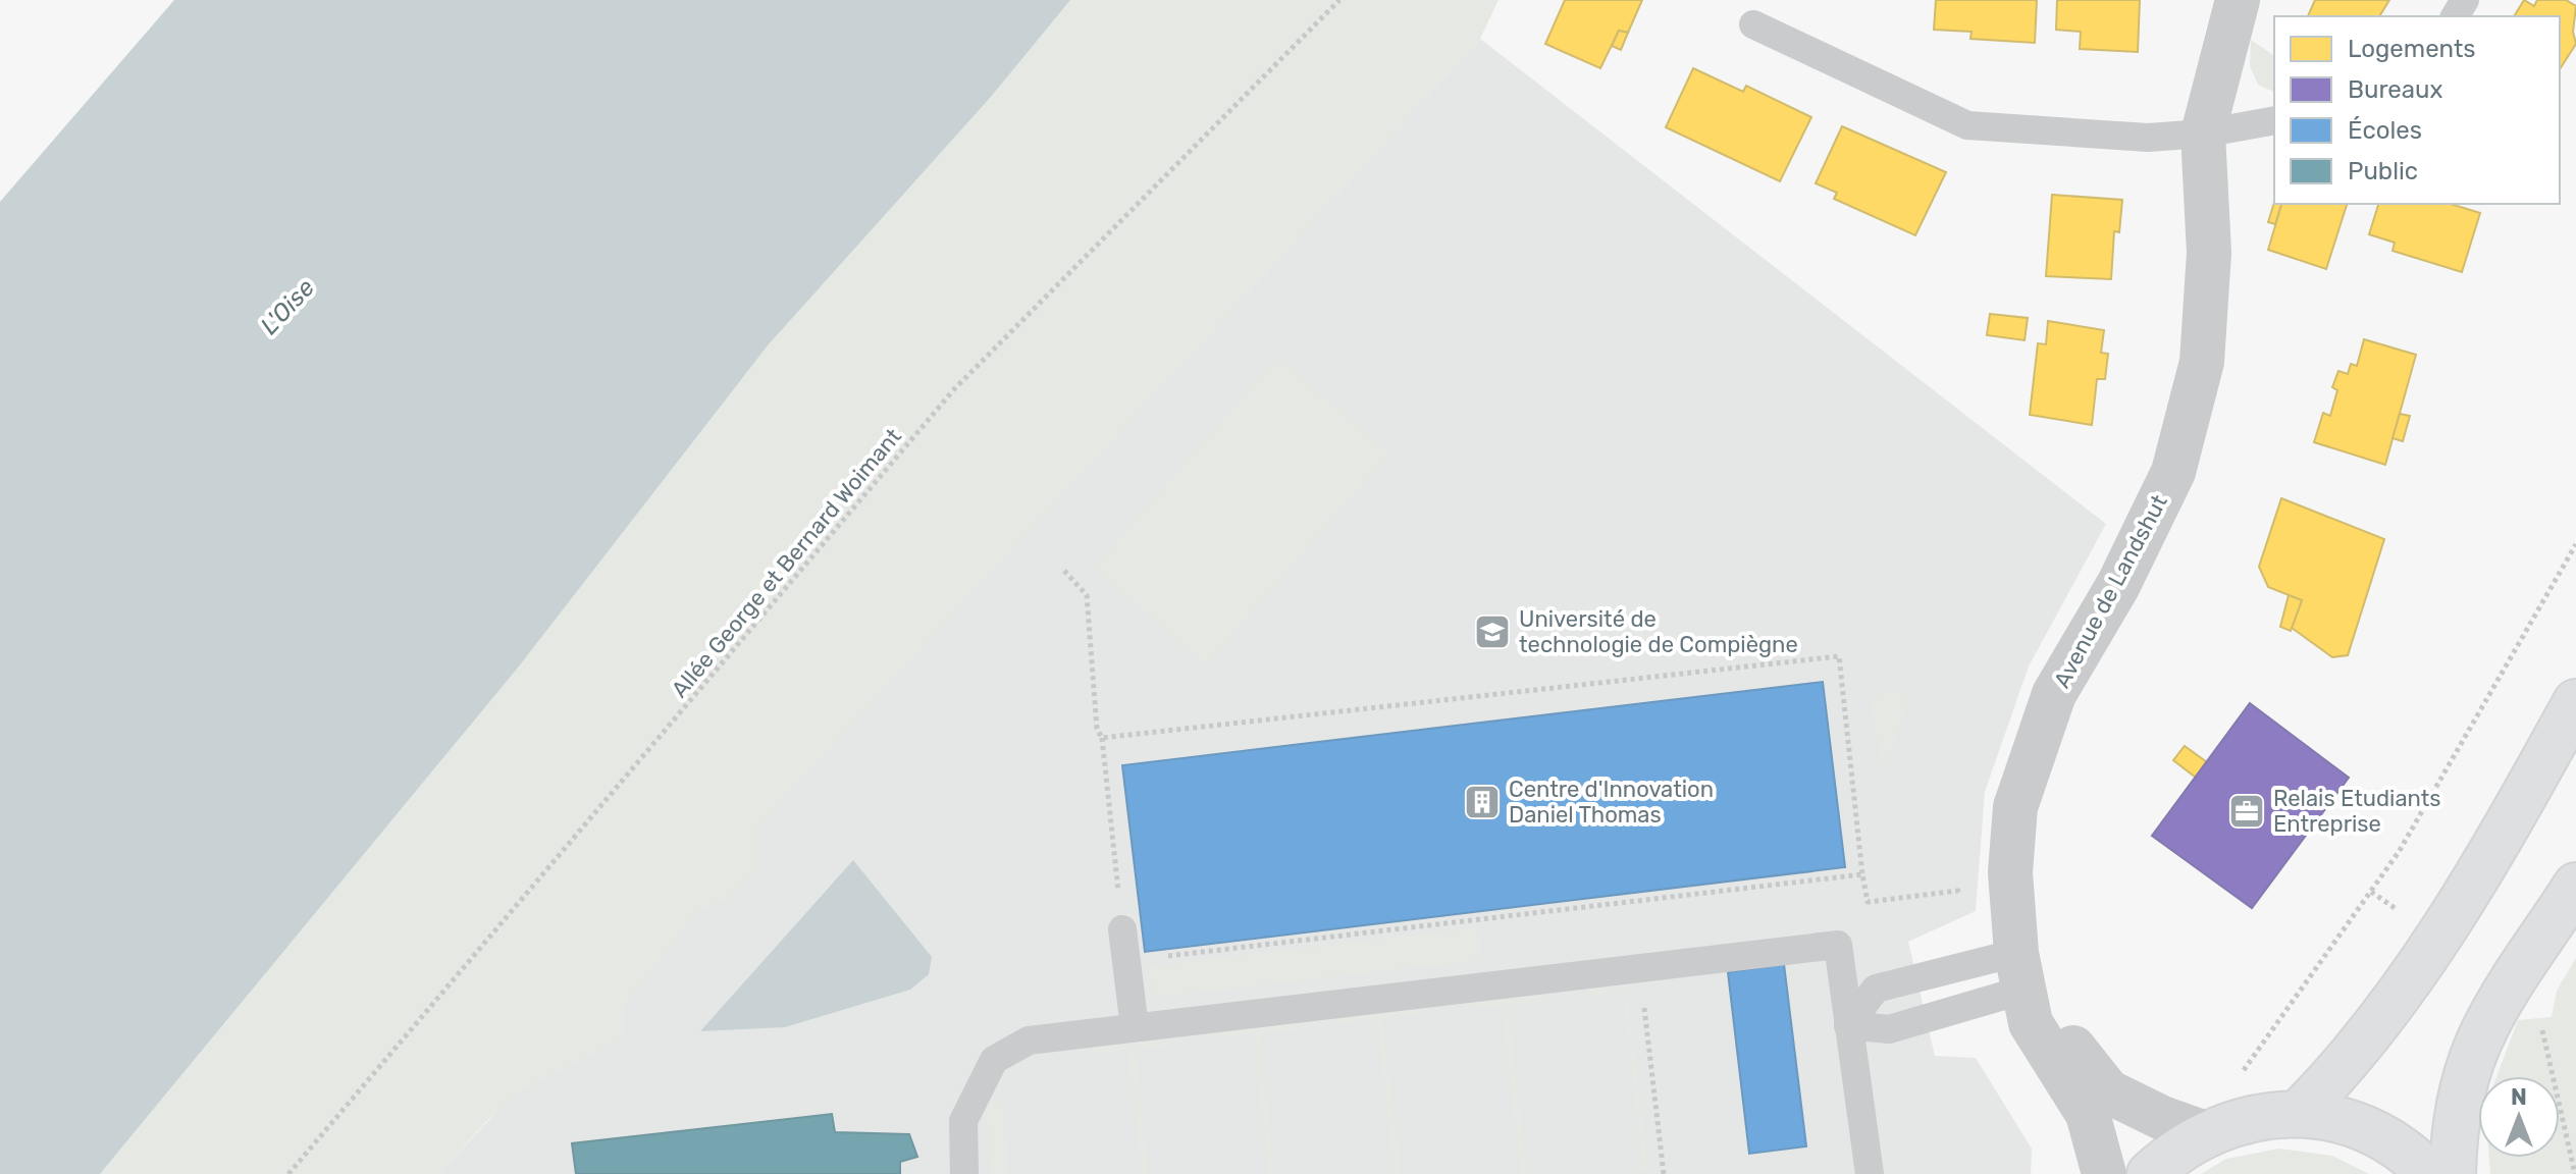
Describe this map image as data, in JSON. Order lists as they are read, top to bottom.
{
  "streets": {
    "street": ["Avenue de Landshut"],
    "path": ["Allée George et Bernard Woimant"]
  },
  "water": ["L'Oise"],
  "places": {
    "school or university": ["Université de technologie de Compiègne"],
    "building": ["Centre d'Innovation Daniel Thomas"],
    "office": ["Relais Etudiants Entreprise"]
  },
  "legend": [
    "Logements",
    "Bureaux",
    "Écoles",
    "Public"
  ],
  "north": "top"
}
